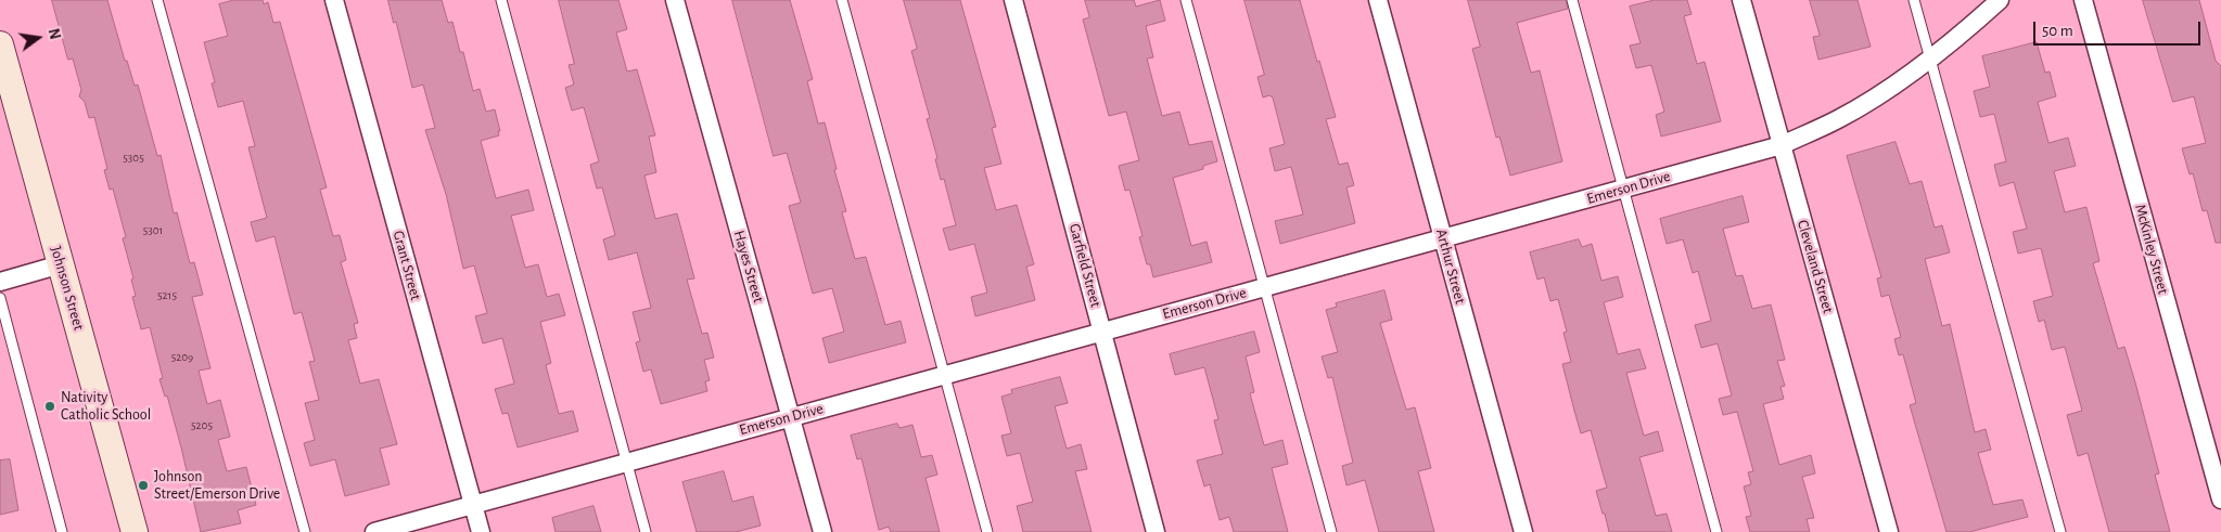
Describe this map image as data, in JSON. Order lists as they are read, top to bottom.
{
  "streets": {
    "street": [
      "Emerson Drive",
      "McKinley Street",
      "Grant Street",
      "Garfield Street",
      "Hayes Street",
      "Arthur Street",
      "Cleveland Street",
      "Johnson Street"
    ]
  },
  "crossings": [
    ["Emerson Drive", "Grant Street"],
    ["Emerson Drive", "Garfield Street"],
    ["Emerson Drive", "Hayes Street"],
    ["Emerson Drive", "Arthur Street"],
    ["Emerson Drive", "Cleveland Street"]
  ],
  "places": ["Nativity Catholic School", "Johnson Street/Emerson Drive"],
  "house_numbers": [
    "5305",
    "5301",
    "5215",
    "5209",
    "5205"
  ],
  "scale_bar": "50 m",
  "north": "right"
}
